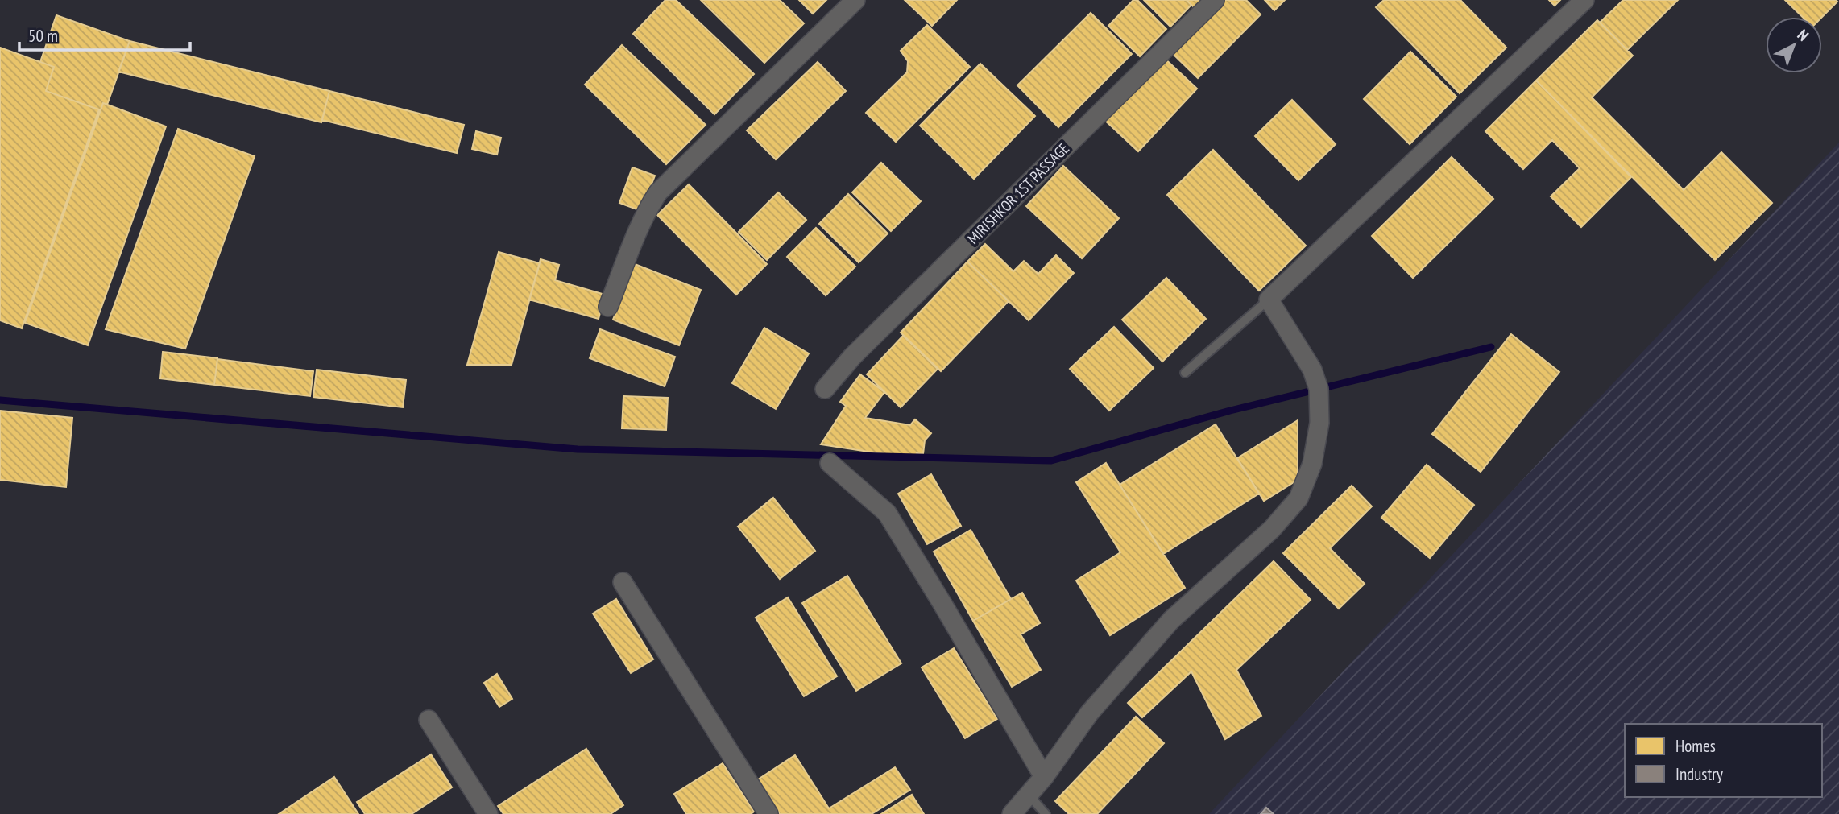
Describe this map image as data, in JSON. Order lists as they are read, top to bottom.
{
  "streets": {
    "street": ["MIRISHKOR 1ST PASSAGE"]
  },
  "legend": ["Homes", "Industry"],
  "scale_bar": "50 m",
  "north": "top right"
}
